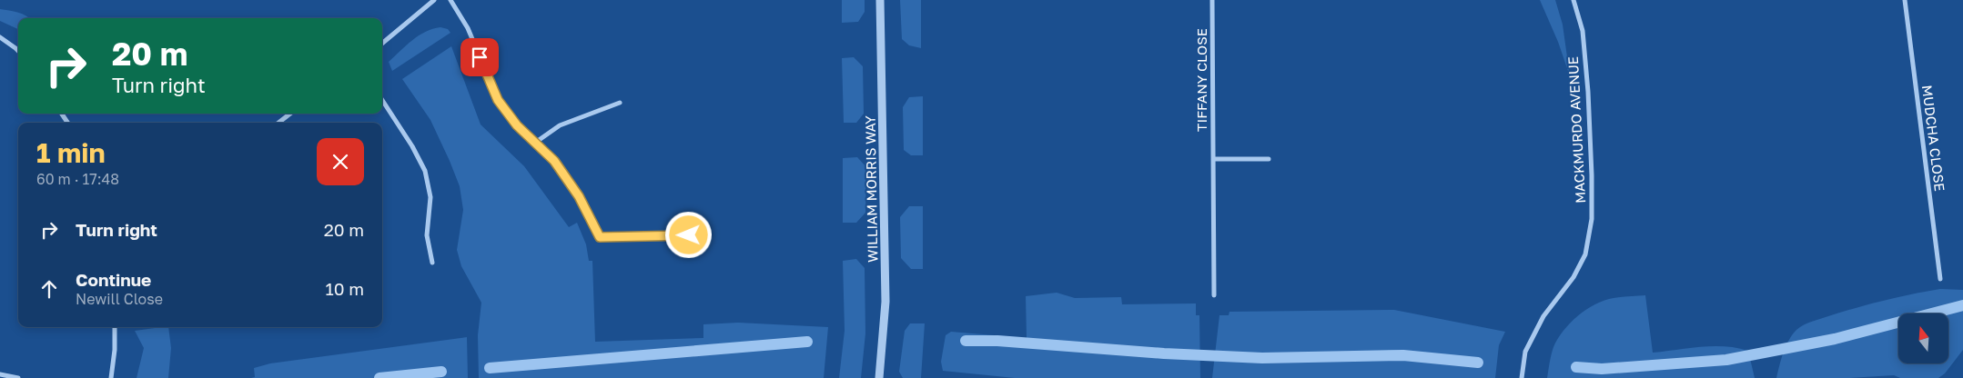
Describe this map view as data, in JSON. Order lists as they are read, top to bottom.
{
  "streets": {
    "street": [
      "TIFFANY CLOSE",
      "MACKMURDO AVENUE",
      "MUDCHA CLOSE",
      "WILLIAM MORRIS WAY"
    ]
  },
  "north": "top",
  "page": {
    "turn": ["20 m", "Turn right"],
    "heading": ["1 min", "60 m · 17:48"],
    "list": [
      {
        "name": "Turn right",
        "value": "20 m"
      },
      {
        "name": "Continue",
        "note": "Newill Close",
        "value": "10 m"
      }
    ]
  }
}
